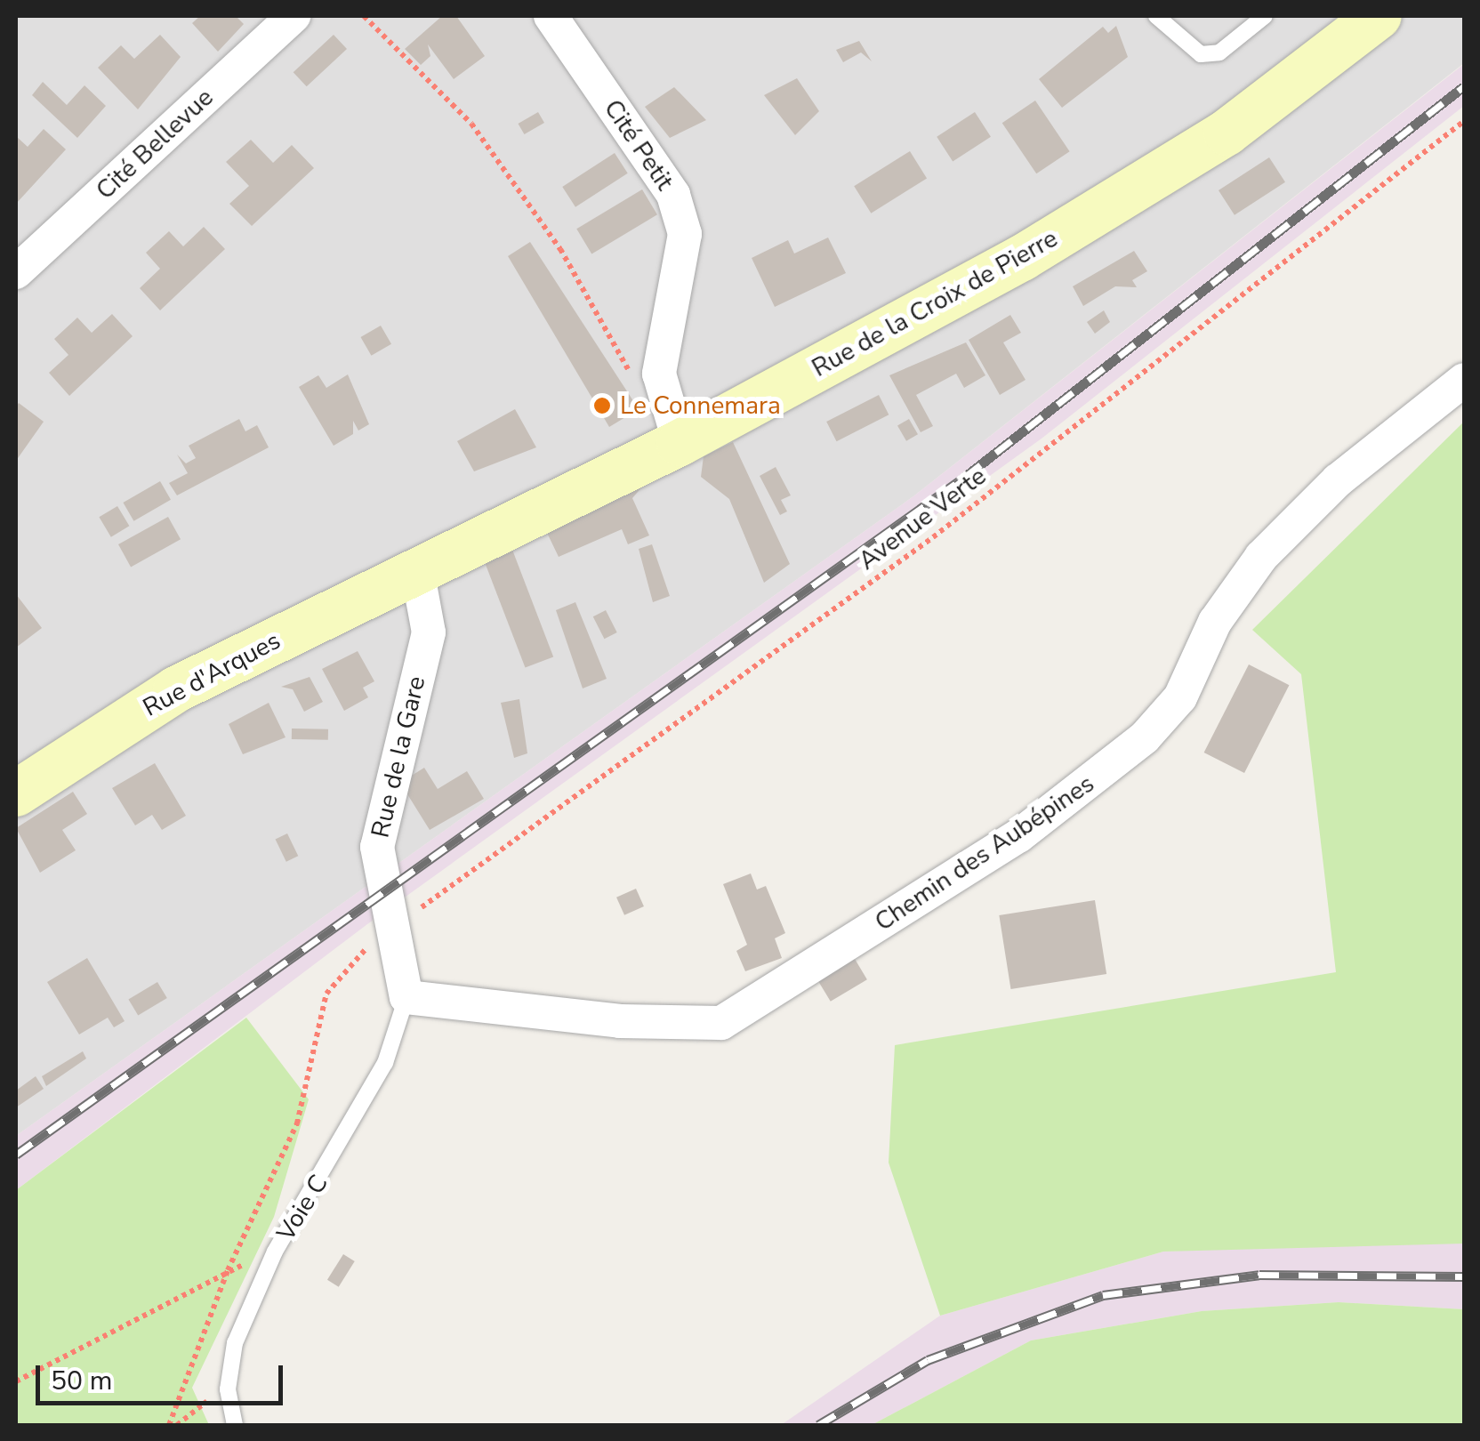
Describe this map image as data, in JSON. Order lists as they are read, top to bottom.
{
  "streets": {
    "main road": ["Rue de la Croix de Pierre", "Rue d'Arques"],
    "street": [
      "Cité Bellevue",
      "Cité Petit",
      "Rue de la Gare",
      "Chemin des Aubépines"
    ],
    "lane": ["Voie C"],
    "path": ["Avenue Verte"]
  },
  "crossings": [
    ["Cité Petit", "Rue de la Croix de Pierre"],
    ["Rue de la Croix de Pierre", "Rue d'Arques"],
    ["Rue de la Croix de Pierre", "Rue de la Gare"],
    ["Avenue Verte", "Rue de la Gare"],
    ["Rue d'Arques", "Rue de la Gare"],
    ["Rue de la Gare", "Chemin des Aubépines"],
    ["Rue de la Gare", "Voie C"],
    ["Chemin des Aubépines", "Voie C"]
  ],
  "places": ["Le Connemara"],
  "scale_bar": "50 m"
}
